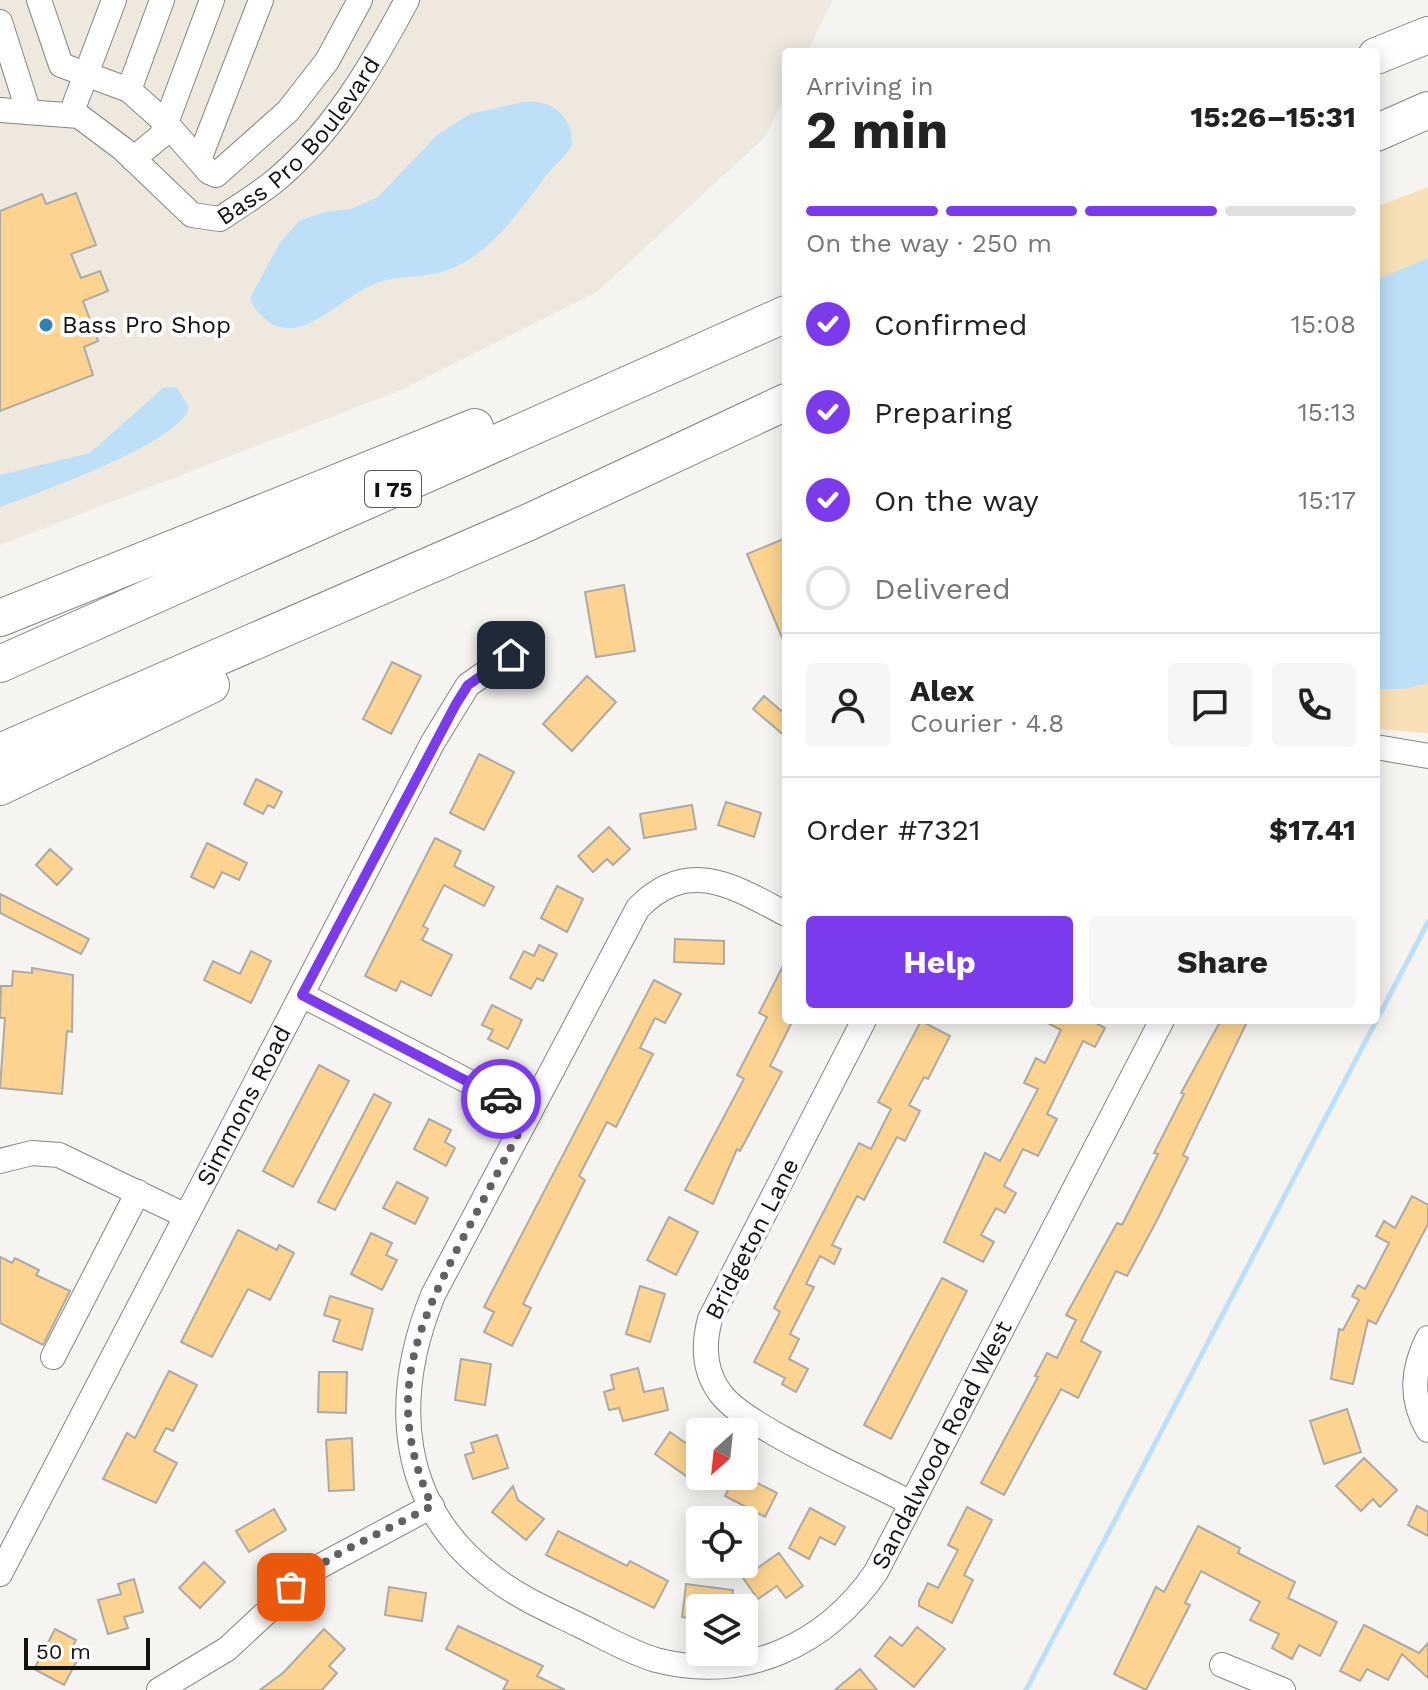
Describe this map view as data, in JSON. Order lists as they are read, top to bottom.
{
  "streets": {
    "highway": ["I 75"],
    "street": [
      "Bass Pro Boulevard",
      "Simmons Road",
      "Bridgeton Lane",
      "Sandalwood Road West"
    ]
  },
  "crossings": [
    ["Bridgeton Lane", "Sandalwood Road West"]
  ],
  "places": ["Bass Pro Shop"],
  "scale_bar": "50 m",
  "north": "bottom left",
  "page": {
    "heading": ["2 min", "Arriving in", "15:26–15:31"],
    "panel": [
      "Alex",
      "Courier · 4.8",
      "Order #7321",
      "$17.41"
    ],
    "bar": "On the way · 250 m",
    "list": [
      ["Confirmed", "15:08"],
      ["Preparing", "15:13"],
      ["On the way", "15:17"],
      "Delivered"
    ],
    "buttons": ["Help", "Share"],
    "scale": "50 m"
  }
}
